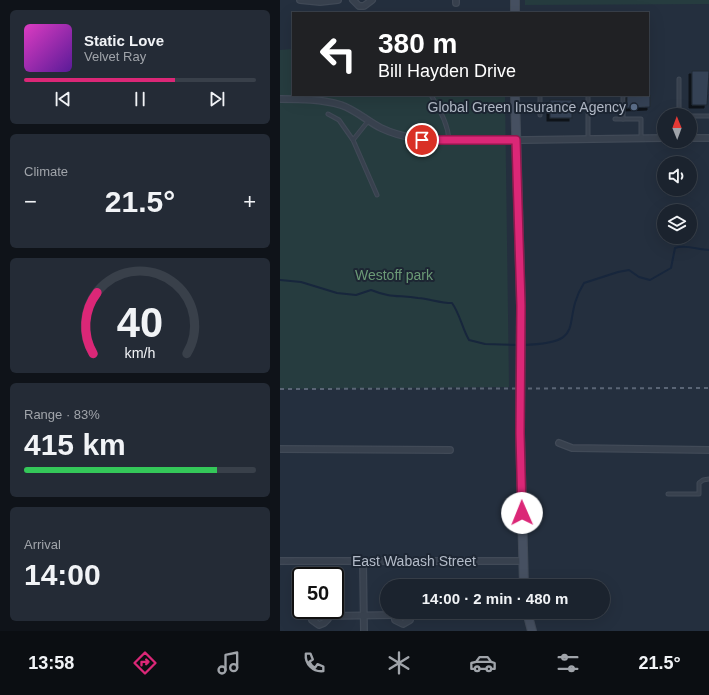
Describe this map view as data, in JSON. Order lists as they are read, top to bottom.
{
  "streets": {
    "street": ["East Wabash Street"]
  },
  "parks": ["Westoff park"],
  "places": ["Global Green Insurance Agency"],
  "north": "top",
  "page": {
    "turn": ["380 m", "Bill Hayden Drive"],
    "song": ["Static Love", "Velvet Ray"],
    "tile": [
      "Climate",
      ["Range · 83%", "415 km"],
      ["Arrival", "14:00"]
    ],
    "heat": ["−", "21.5°", "+"],
    "limit": "50",
    "trip": "14:00 · 2 min · 480 m",
    "tabs": ["13:58", "21.5°"],
    "gauge": ["40", "km/h"]
  }
}
